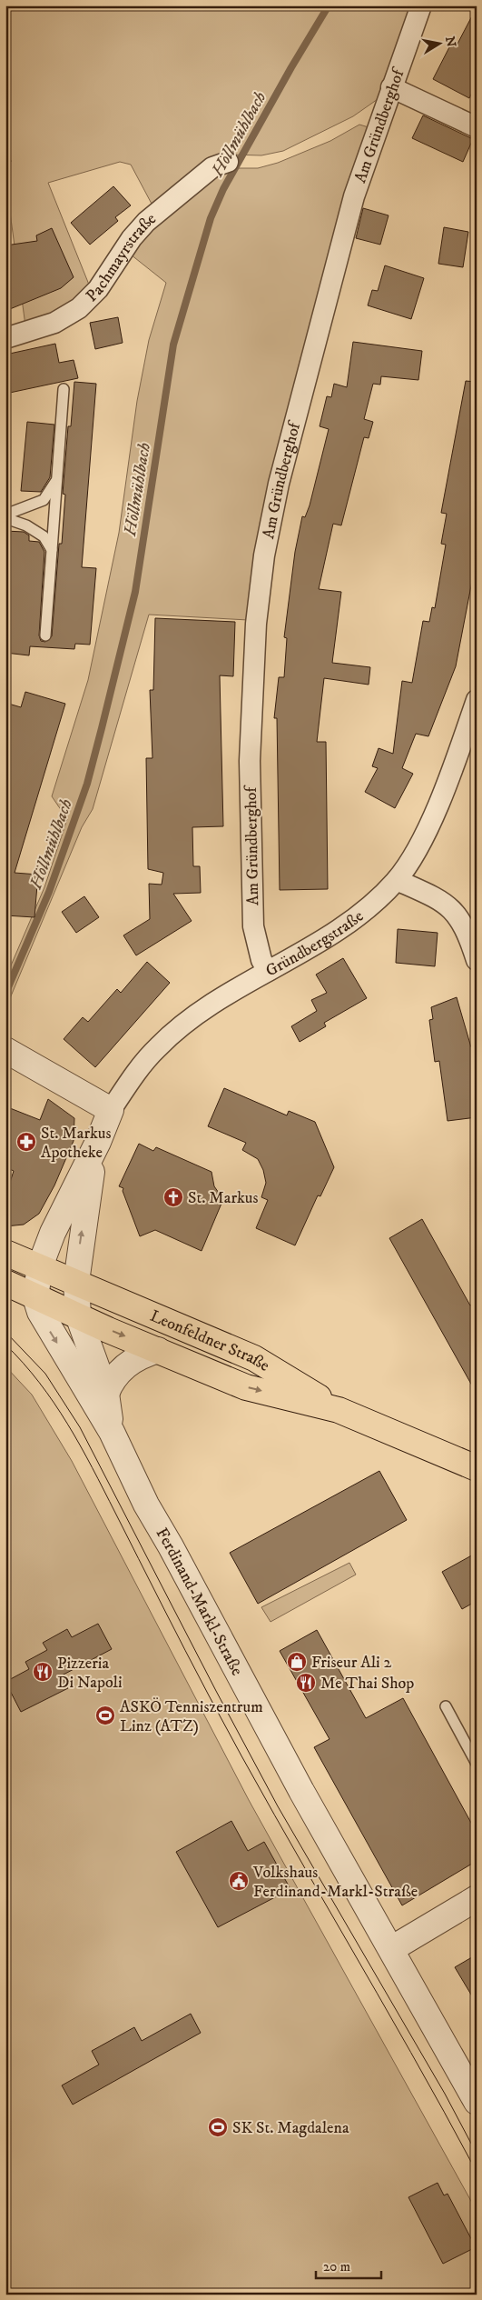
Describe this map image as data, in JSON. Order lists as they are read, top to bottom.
{
  "streets": {
    "main road": ["Leonfeldner Straße"],
    "street": [
      "Am Gründberghof",
      "Pachmayrstraße",
      "Gründbergstraße",
      "Ferdinand-Markl-Straße"
    ]
  },
  "crossings": [
    ["Am Gründberghof", "Gründbergstraße"],
    ["Gründbergstraße", "Leonfeldner Straße"],
    ["Leonfeldner Straße", "Ferdinand-Markl-Straße"]
  ],
  "water": ["Höllmühlbach"],
  "places": {
    "pharmacy": ["St. Markus Apotheke"],
    "church": ["St. Markus"],
    "shop": ["Friseur Ali 2"],
    "restaurant": ["Pizzeria Di Napoli", "Me Thai Shop"],
    "sports": ["ASKÖ Tenniszentrum Linz (ATZ)", "SK St. Magdalena"],
    "public building": ["Volkshaus Ferdinand-Markl-Straße"]
  },
  "scale_bar": "20 m",
  "north": "right"
}
